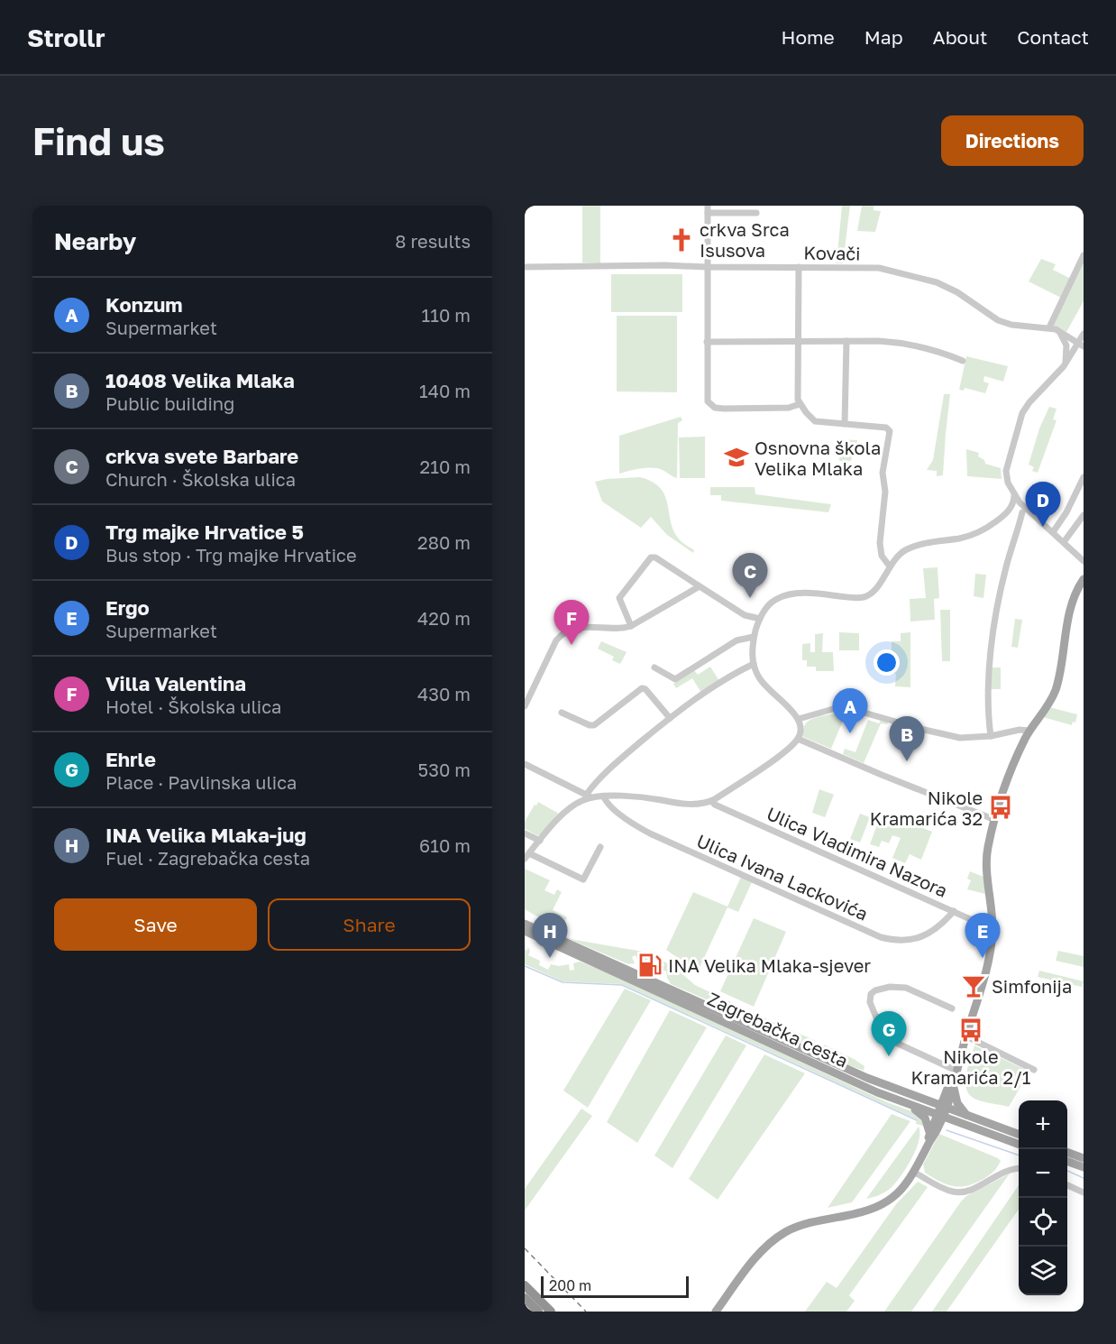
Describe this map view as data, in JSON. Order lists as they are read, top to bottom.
{
  "streets": {
    "main road": ["Zagrebačka cesta"],
    "street": ["Kovači", "Ulica Vladimira Nazora", "Ulica Ivana Lackovića"]
  },
  "crossings": [
    ["Ulica Vladimira Nazora", "Ulica Ivana Lackovića"]
  ],
  "places": {
    "church": ["crkva Srca Isusova"],
    "school or university": ["Osnovna škola Velika Mlaka"],
    "bus stop": ["Nikole Kramarića 32", "Nikole Kramarića 2/1"],
    "fuel station": ["INA Velika Mlaka-sjever"],
    "bar": ["Simfonija"]
  },
  "scale_bar": "200 m",
  "page": {
    "header": "Strollr",
    "nav": [
      "Home",
      "Map",
      "About",
      "Contact"
    ],
    "buttons": [
      "Directions",
      ["Save", "Share"]
    ],
    "title": "Find us",
    "heading": ["Nearby", "8 results"],
    "list": [
      {
        "mark": "A",
        "name": "Konzum",
        "note": "Supermarket",
        "value": "110 m"
      },
      {
        "mark": "B",
        "name": "10408 Velika Mlaka",
        "note": "Public building",
        "value": "140 m"
      },
      {
        "mark": "C",
        "name": "crkva svete Barbare",
        "note": "Church · Školska ulica",
        "value": "210 m"
      },
      {
        "mark": "D",
        "name": "Trg majke Hrvatice 5",
        "note": "Bus stop · Trg majke Hrvatice",
        "value": "280 m"
      },
      {
        "mark": "E",
        "name": "Ergo",
        "note": "Supermarket",
        "value": "420 m"
      },
      {
        "mark": "F",
        "name": "Villa Valentina",
        "note": "Hotel · Školska ulica",
        "value": "430 m"
      },
      {
        "mark": "G",
        "name": "Ehrle",
        "note": "Place · Pavlinska ulica",
        "value": "530 m"
      },
      {
        "mark": "H",
        "name": "INA Velika Mlaka-jug",
        "note": "Fuel · Zagrebačka cesta",
        "value": "610 m"
      }
    ],
    "pins": [
      "D",
      "C",
      "F",
      "A",
      "B",
      "E",
      "H",
      "G"
    ],
    "map_buttons": ["+", "−"],
    "scale": "200 m"
  }
}
